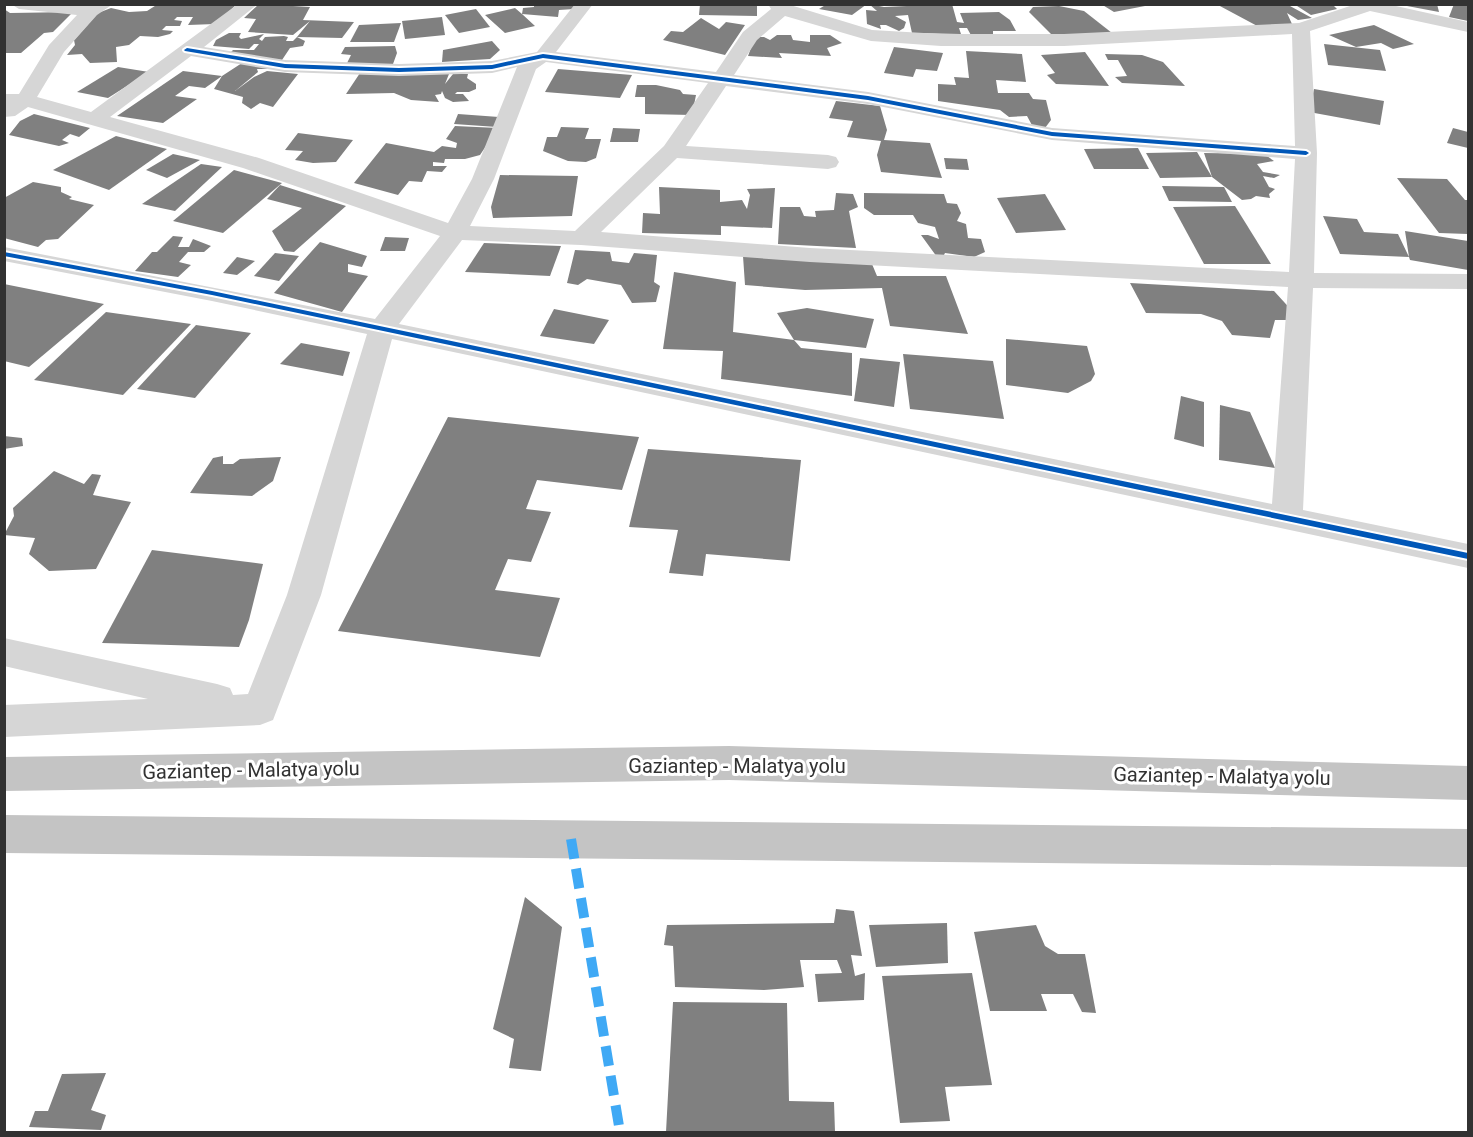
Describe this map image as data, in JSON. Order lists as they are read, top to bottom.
{
  "streets": {
    "highway": ["Gaziantep - Malatya yolu"]
  }
}
